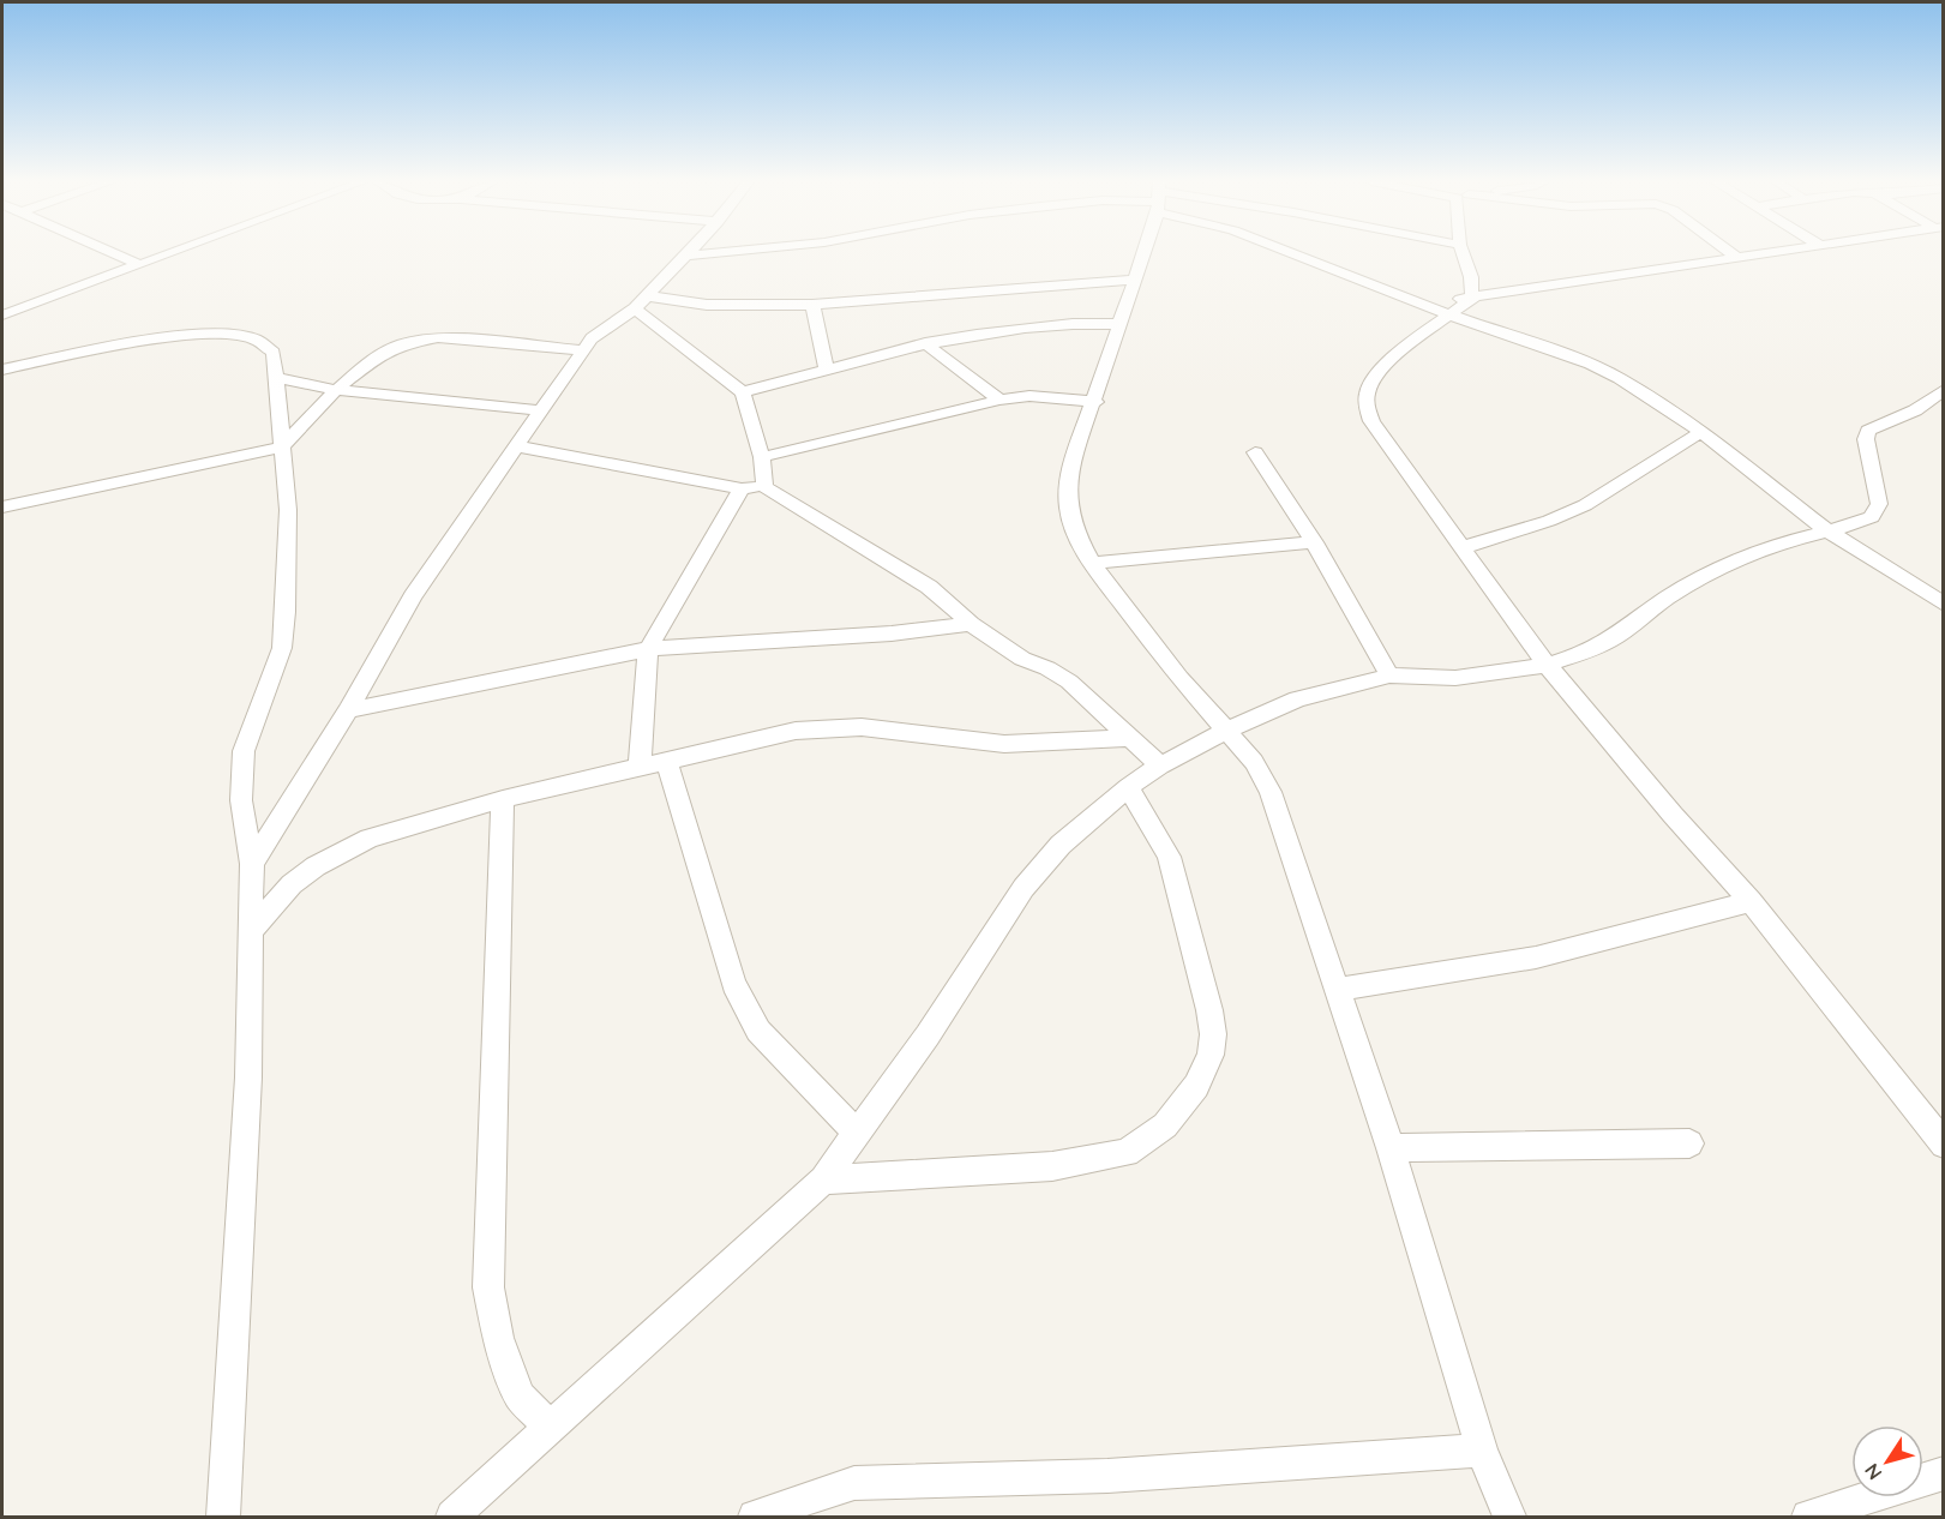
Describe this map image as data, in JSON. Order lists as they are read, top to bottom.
{
  "north": "bottom left"
}
